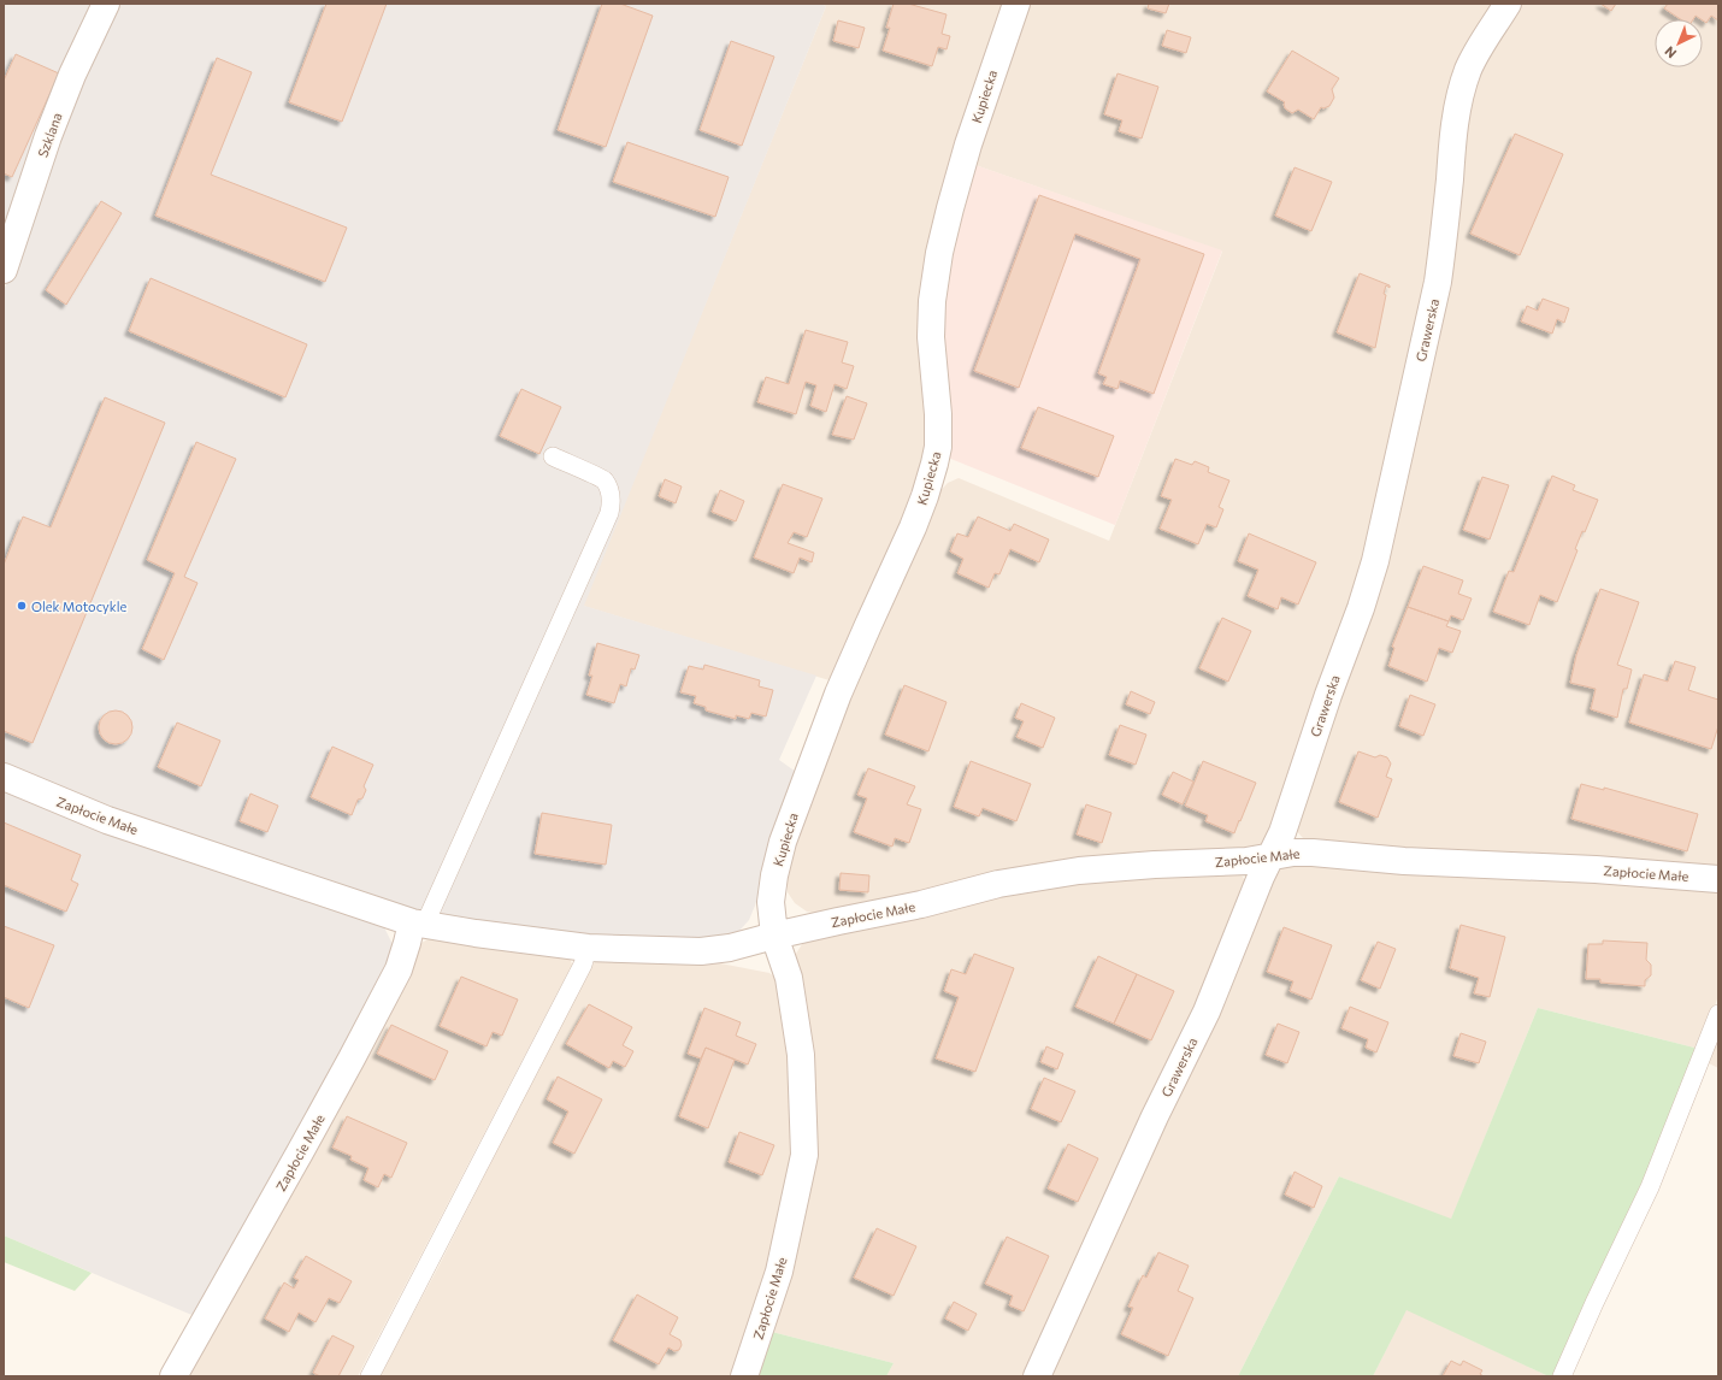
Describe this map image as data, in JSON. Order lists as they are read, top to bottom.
{
  "streets": {
    "street": [
      "Kupiecka",
      "Szklana",
      "Grawerska",
      "Zapłocie Małe"
    ]
  },
  "crossings": [
    ["Kupiecka", "Zapłocie Małe"],
    ["Grawerska", "Zapłocie Małe"]
  ],
  "places": ["Olek Motocykle"],
  "north": "bottom left"
}
